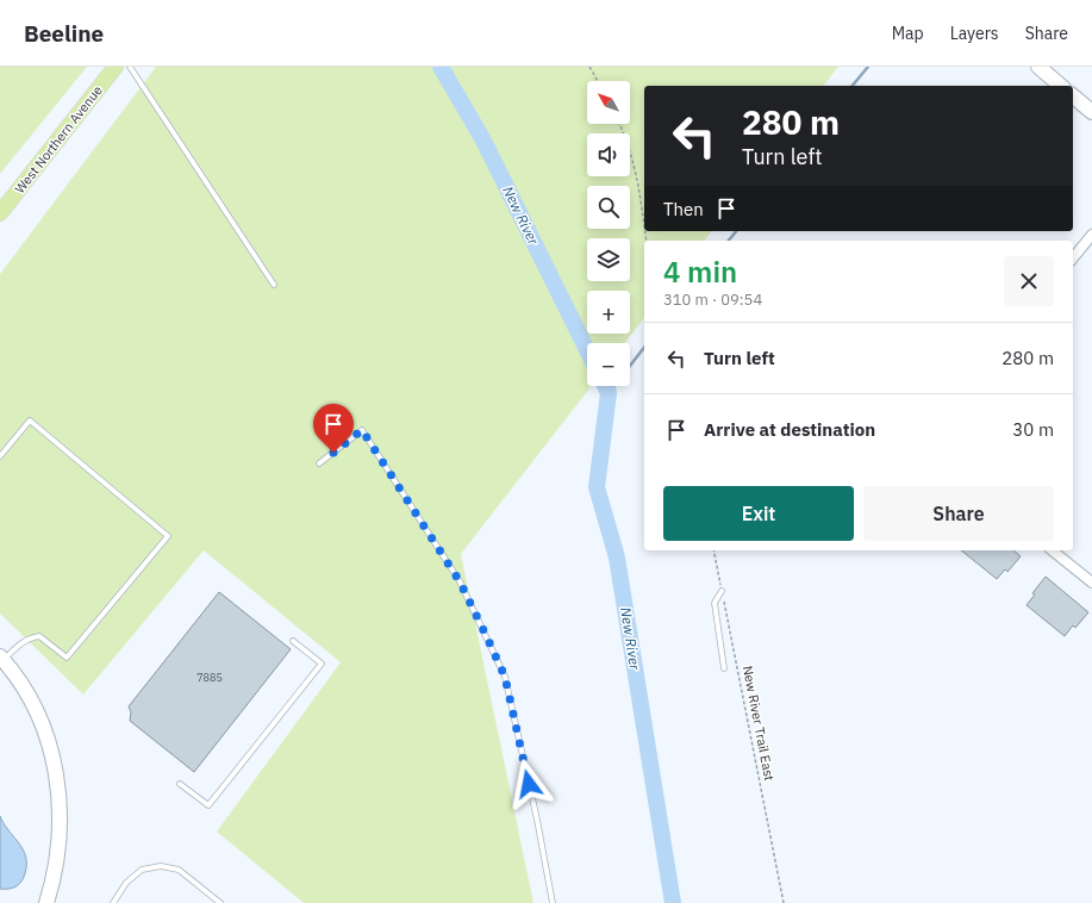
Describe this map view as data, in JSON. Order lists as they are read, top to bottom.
{
  "streets": {
    "main road": ["West Northern Avenue"],
    "path": ["New River Trail East"]
  },
  "water": ["New River"],
  "house_numbers": ["7885"],
  "north": "top left",
  "page": {
    "header": "Beeline",
    "nav": ["Map", "Layers", "Share"],
    "map_buttons": ["+", "−"],
    "turn": ["280 m", "Turn left"],
    "then": "Then",
    "heading": ["4 min", "310 m · 09:54"],
    "list": [
      {
        "name": "Turn left",
        "value": "280 m"
      },
      {
        "name": "Arrive at destination",
        "value": "30 m"
      }
    ],
    "buttons": ["Exit", "Share"]
  }
}
